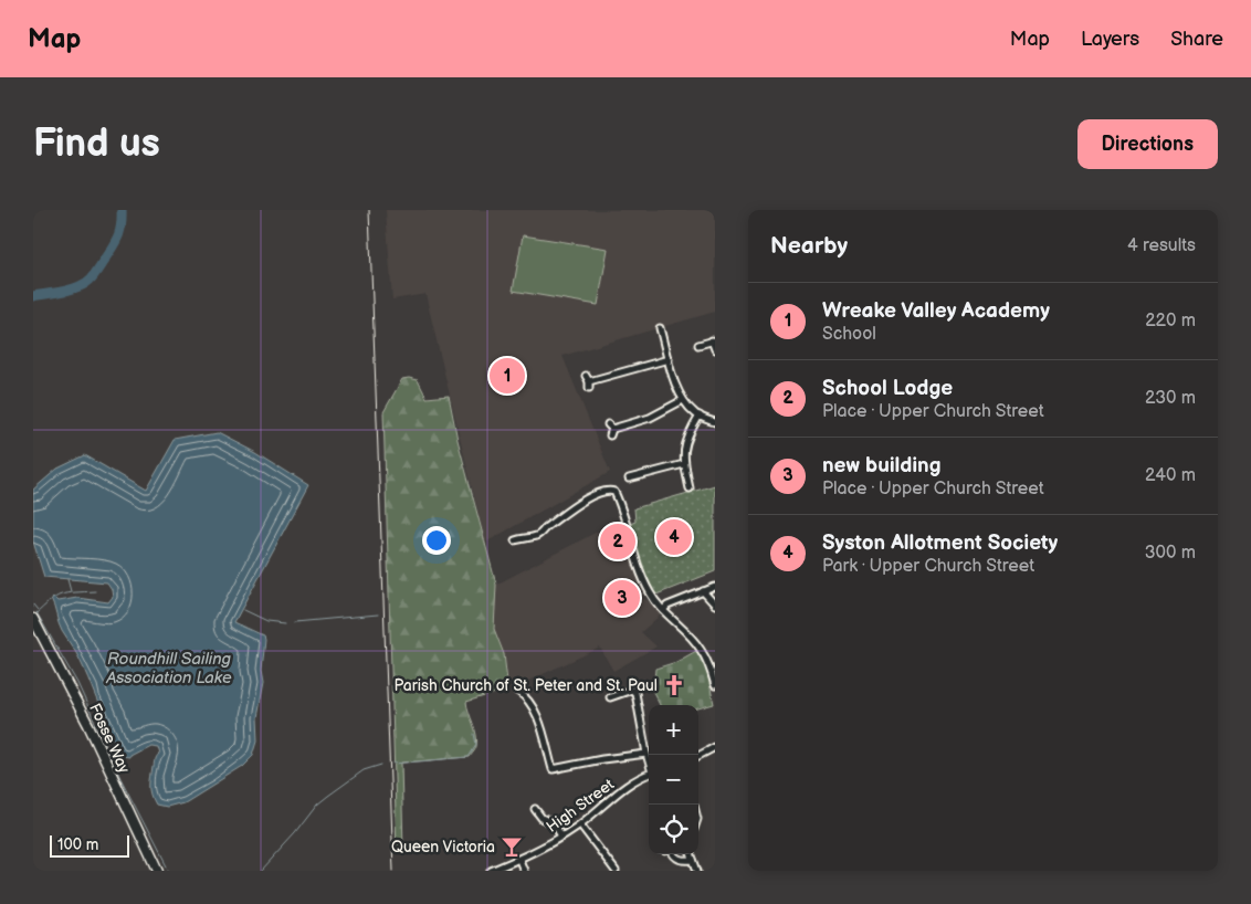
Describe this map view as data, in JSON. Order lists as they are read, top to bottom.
{
  "streets": {
    "street": ["Fosse Way", "High Street"]
  },
  "water": ["Roundhill Sailing Association Lake"],
  "places": {
    "church": ["Parish Church of St. Peter and St. Paul"],
    "bar": ["Queen Victoria"]
  },
  "scale_bar": "100 m",
  "page": {
    "header": "Map",
    "nav": ["Map", "Layers", "Share"],
    "buttons": "Directions",
    "title": "Find us",
    "heading": ["Nearby", "4 results"],
    "list": [
      {
        "mark": "1",
        "name": "Wreake Valley Academy",
        "note": "School",
        "value": "220 m"
      },
      {
        "mark": "2",
        "name": "School Lodge",
        "note": "Place · Upper Church Street",
        "value": "230 m"
      },
      {
        "mark": "3",
        "name": "new building",
        "note": "Place · Upper Church Street",
        "value": "240 m"
      },
      {
        "mark": "4",
        "name": "Syston Allotment Society",
        "note": "Park · Upper Church Street",
        "value": "300 m"
      }
    ],
    "pins": [
      "1",
      "4",
      "2",
      "3"
    ],
    "map_buttons": ["+", "−"],
    "scale": "100 m"
  }
}
